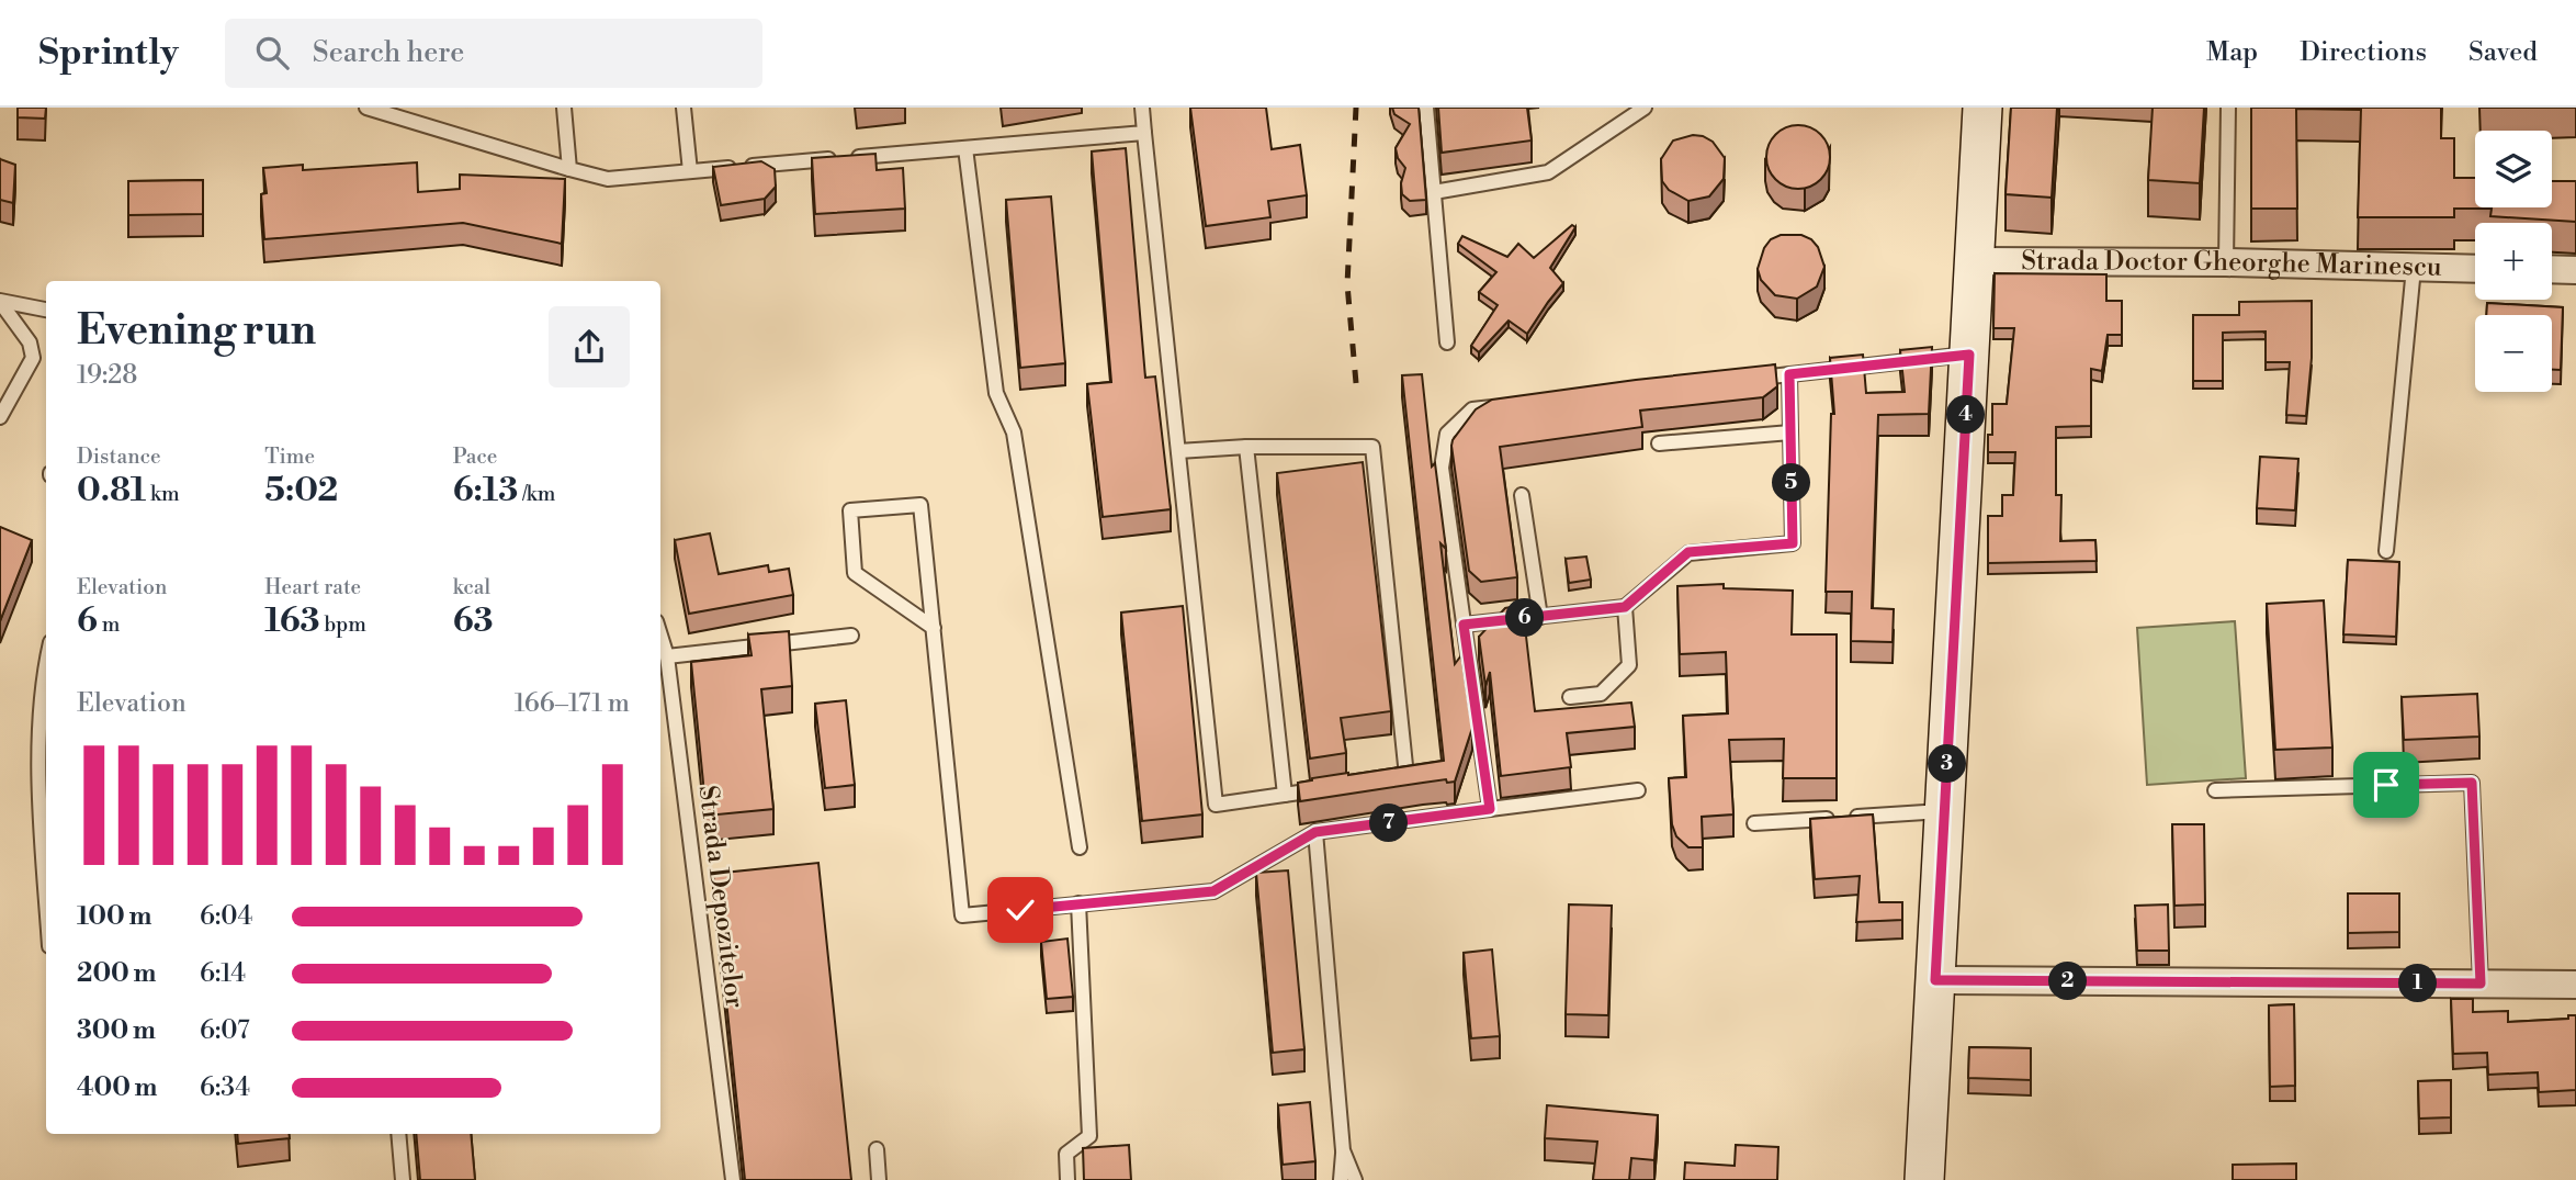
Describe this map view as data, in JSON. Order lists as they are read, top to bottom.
{
  "streets": {
    "street": ["Strada Doctor Gheorghe Marinescu"],
    "lane": ["Strada Depozitelor"]
  },
  "page": {
    "header": "Sprintly",
    "search": "Search here",
    "nav": ["Map", "Directions", "Saved"],
    "map_buttons": ["+", "−"],
    "heading": ["Evening run", "19:28"],
    "pins": [
      "4",
      "5",
      "6",
      "3",
      "7",
      "2",
      "1"
    ],
    "stats": [
      ["Distance", "0.81 km"],
      ["Time", "5:02"],
      ["Pace", "6:13 /km"],
      ["Elevation", "6 m"],
      ["Heart rate", "163 bpm"],
      ["kcal", "63"]
    ],
    "chart": ["Elevation", "166–171 m"],
    "list": [
      {
        "name": "100 m",
        "note": "6:04"
      },
      {
        "name": "200 m",
        "note": "6:14"
      },
      {
        "name": "300 m",
        "note": "6:07"
      },
      {
        "name": "400 m",
        "note": "6:34"
      }
    ]
  }
}
